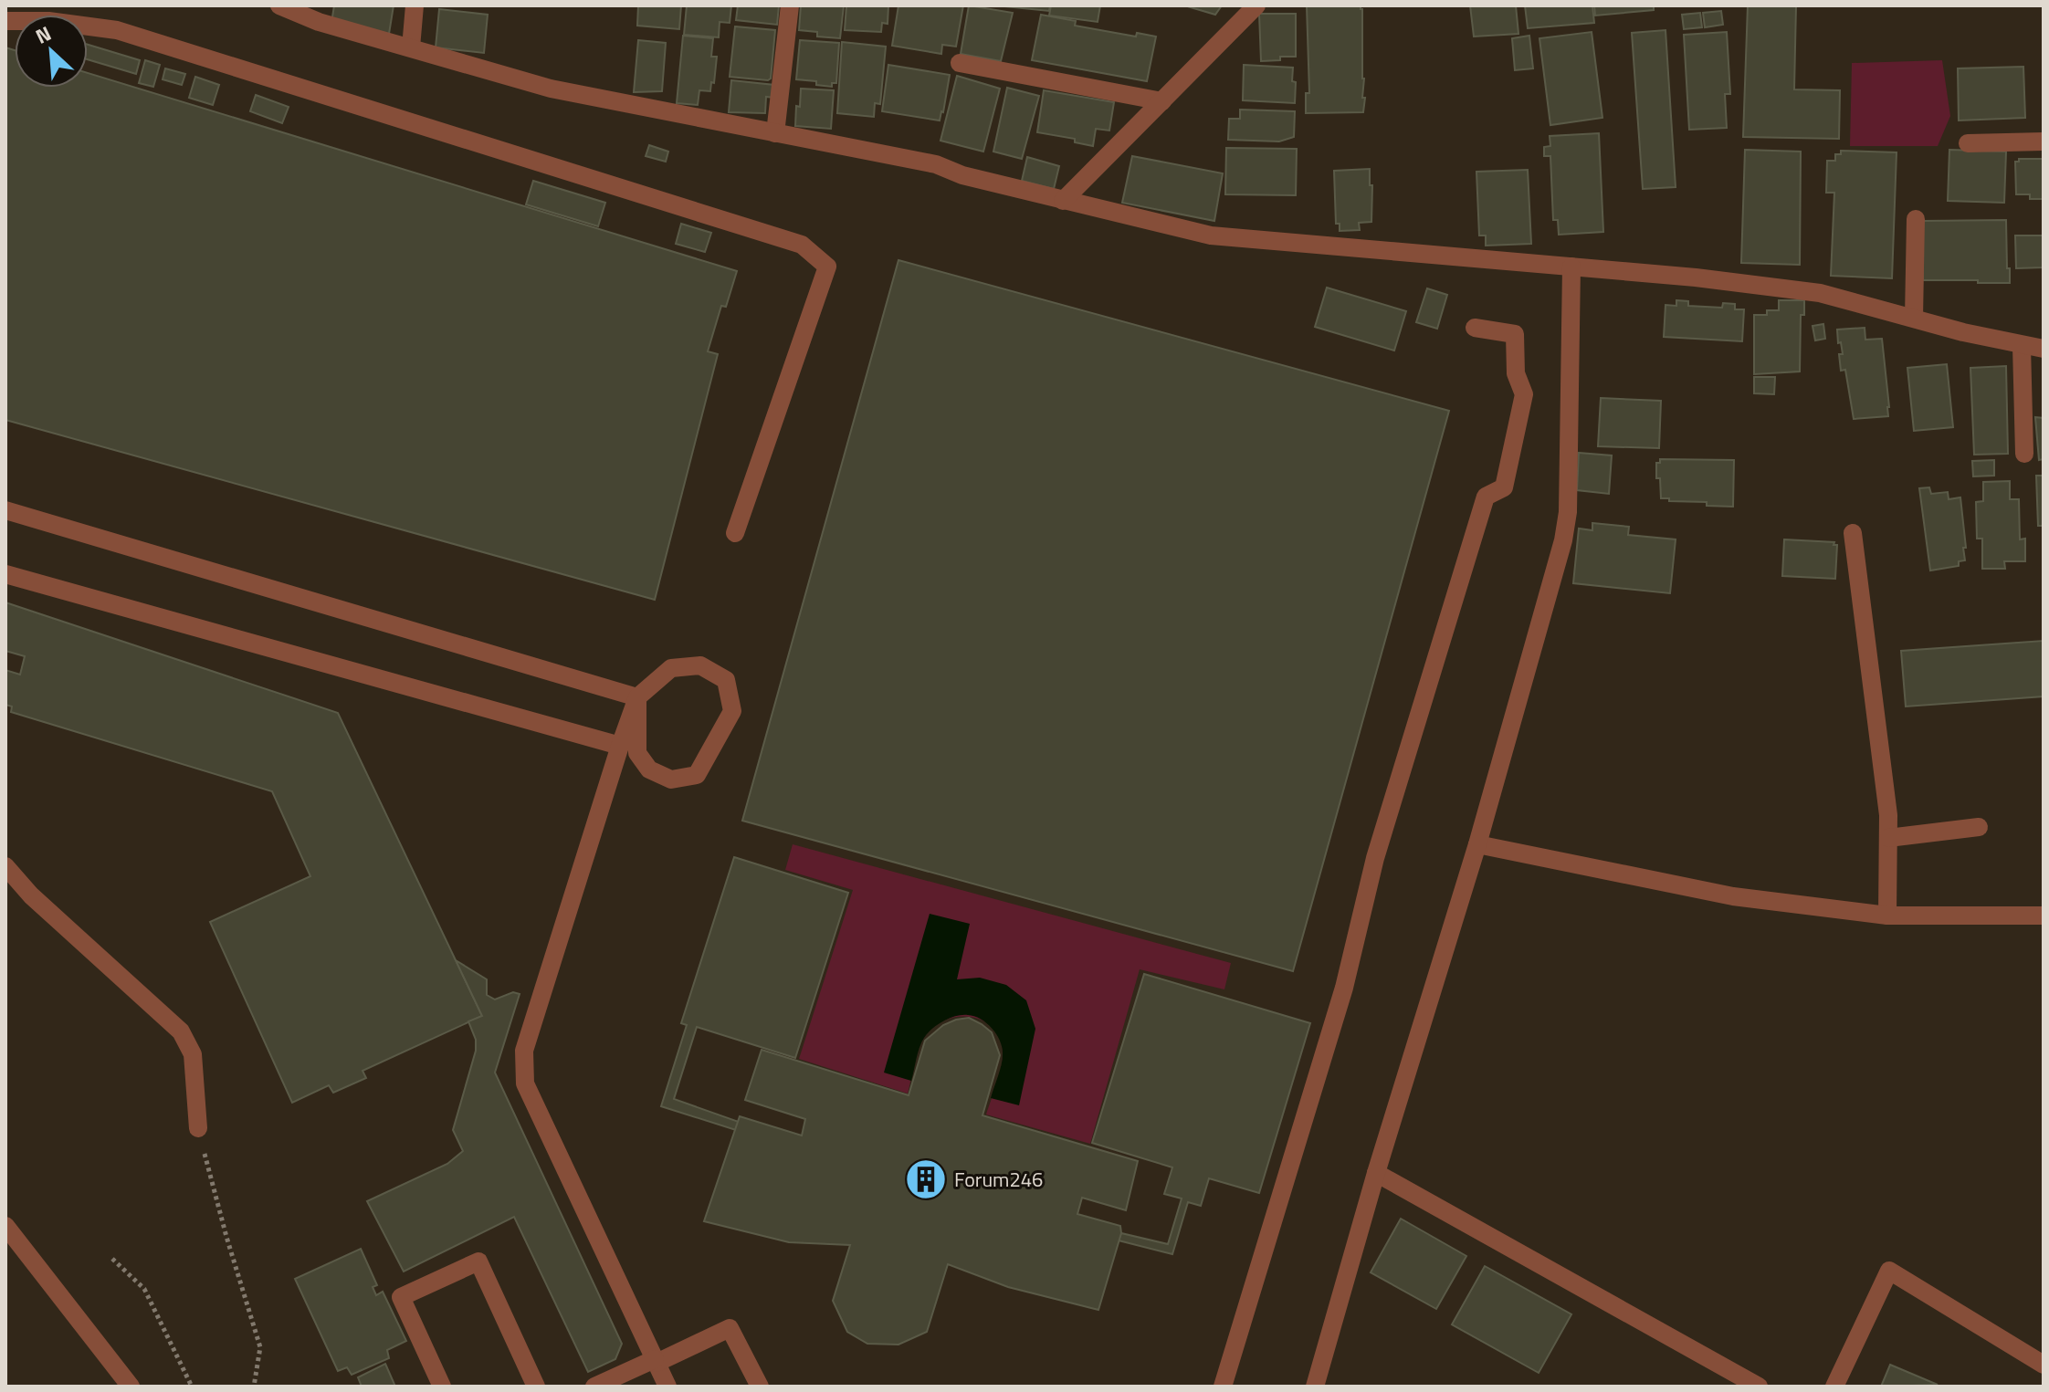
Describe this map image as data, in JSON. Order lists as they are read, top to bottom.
{
  "places": {
    "building": ["Forum246"]
  },
  "north": "top left"
}
